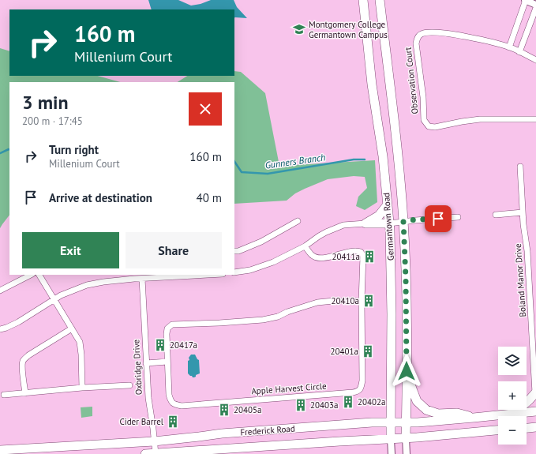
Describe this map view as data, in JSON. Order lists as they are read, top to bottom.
{
  "streets": {
    "main road": ["Germantown Road", "Frederick Road"],
    "street": [
      "Observation Court",
      "Boland Manor Drive",
      "Oxbridge Drive",
      "Apple Harvest Circle"
    ]
  },
  "crossings": [
    ["Germantown Road", "Frederick Road"],
    ["Oxbridge Drive", "Frederick Road"]
  ],
  "water": ["Gunners Branch"],
  "places": {
    "school or university": ["Montgomery College Germantown Campus"],
    "building": [
      "20411a",
      "20410a",
      "20417a",
      "20401a",
      "20402a",
      "20403a",
      "20405a",
      "Cider Barrel"
    ]
  },
  "page": {
    "turn": ["160 m", "Millenium Court"],
    "heading": ["3 min", "200 m · 17:45"],
    "list": [
      {
        "name": "Turn right",
        "note": "Millenium Court",
        "value": "160 m"
      },
      {
        "name": "Arrive at destination",
        "value": "40 m"
      }
    ],
    "buttons": ["Exit", "Share"],
    "map_buttons": ["+", "−"]
  }
}
